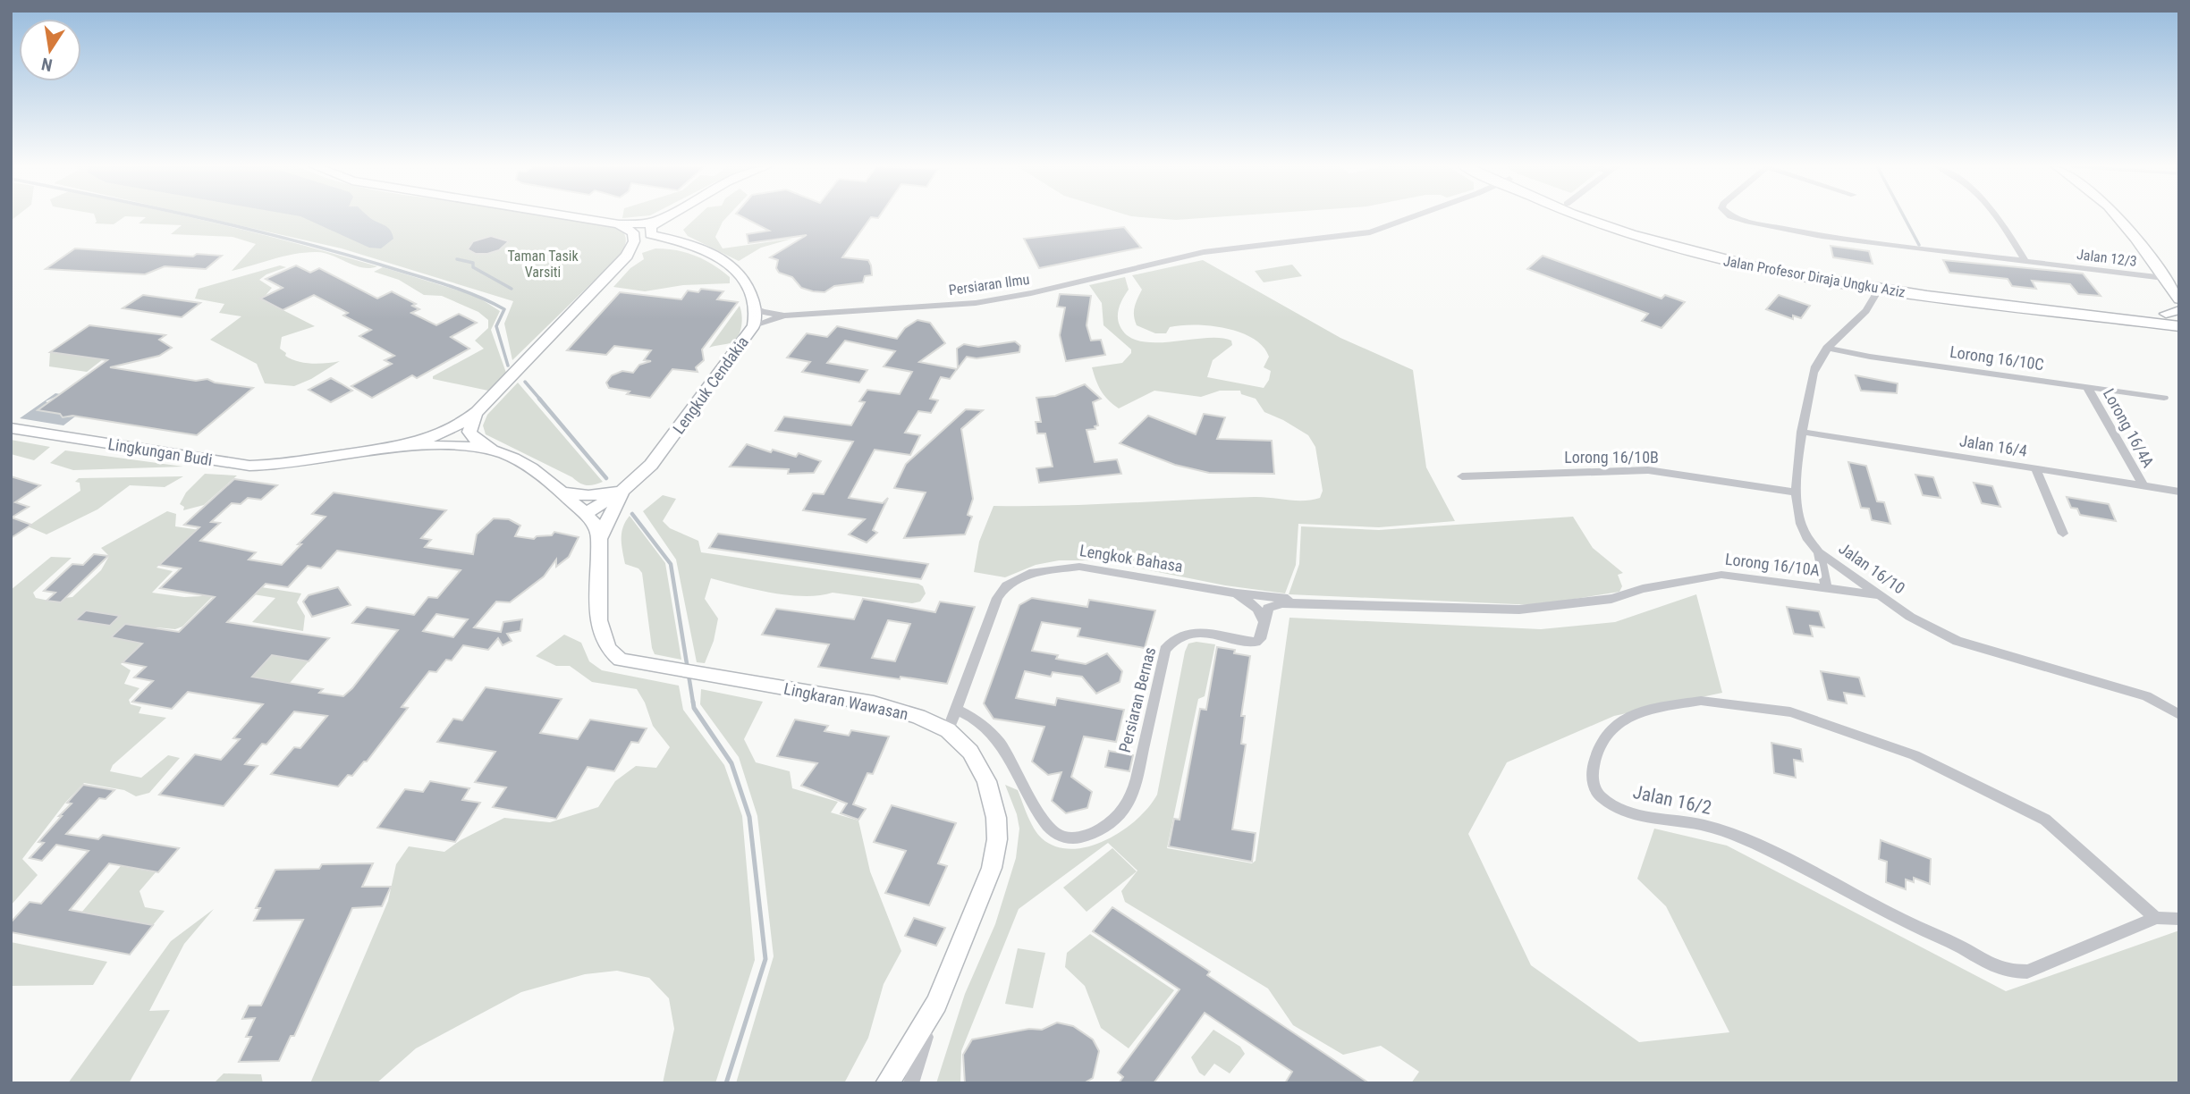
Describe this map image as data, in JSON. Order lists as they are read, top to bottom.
{
  "streets": {
    "main road": ["Jalan Profesor Diraja Ungku Aziz"],
    "street": [
      "Jalan 12/3",
      "Persiaran Ilmu",
      "Lorong 16/10C",
      "Lengkuk Cendakia",
      "Lorong 16/4A",
      "Jalan 16/4",
      "Lingkungan Budi",
      "Lorong 16/10B",
      "Lengkok Bahasa",
      "Lorong 16/10A",
      "Jalan 16/10",
      "Persiaran Bernas",
      "Lingkaran Wawasan",
      "Jalan 16/2"
    ]
  },
  "crossings": [
    ["Jalan Profesor Diraja Ungku Aziz", "Jalan 16/10"],
    ["Persiaran Ilmu", "Lengkuk Cendakia"],
    ["Lorong 16/10C", "Lorong 16/4A"],
    ["Lorong 16/10C", "Jalan 16/10"],
    ["Lengkuk Cendakia", "Lingkaran Wawasan"],
    ["Lorong 16/4A", "Jalan 16/4"],
    ["Jalan 16/4", "Jalan 16/10"],
    ["Lorong 16/10B", "Jalan 16/10"],
    ["Lengkok Bahasa", "Persiaran Bernas"],
    ["Lengkok Bahasa", "Lingkaran Wawasan"],
    ["Lorong 16/10A", "Jalan 16/10"],
    ["Lorong 16/10A", "Persiaran Bernas"]
  ],
  "parks": ["Taman Tasik Varsiti"],
  "north": "bottom"
}
